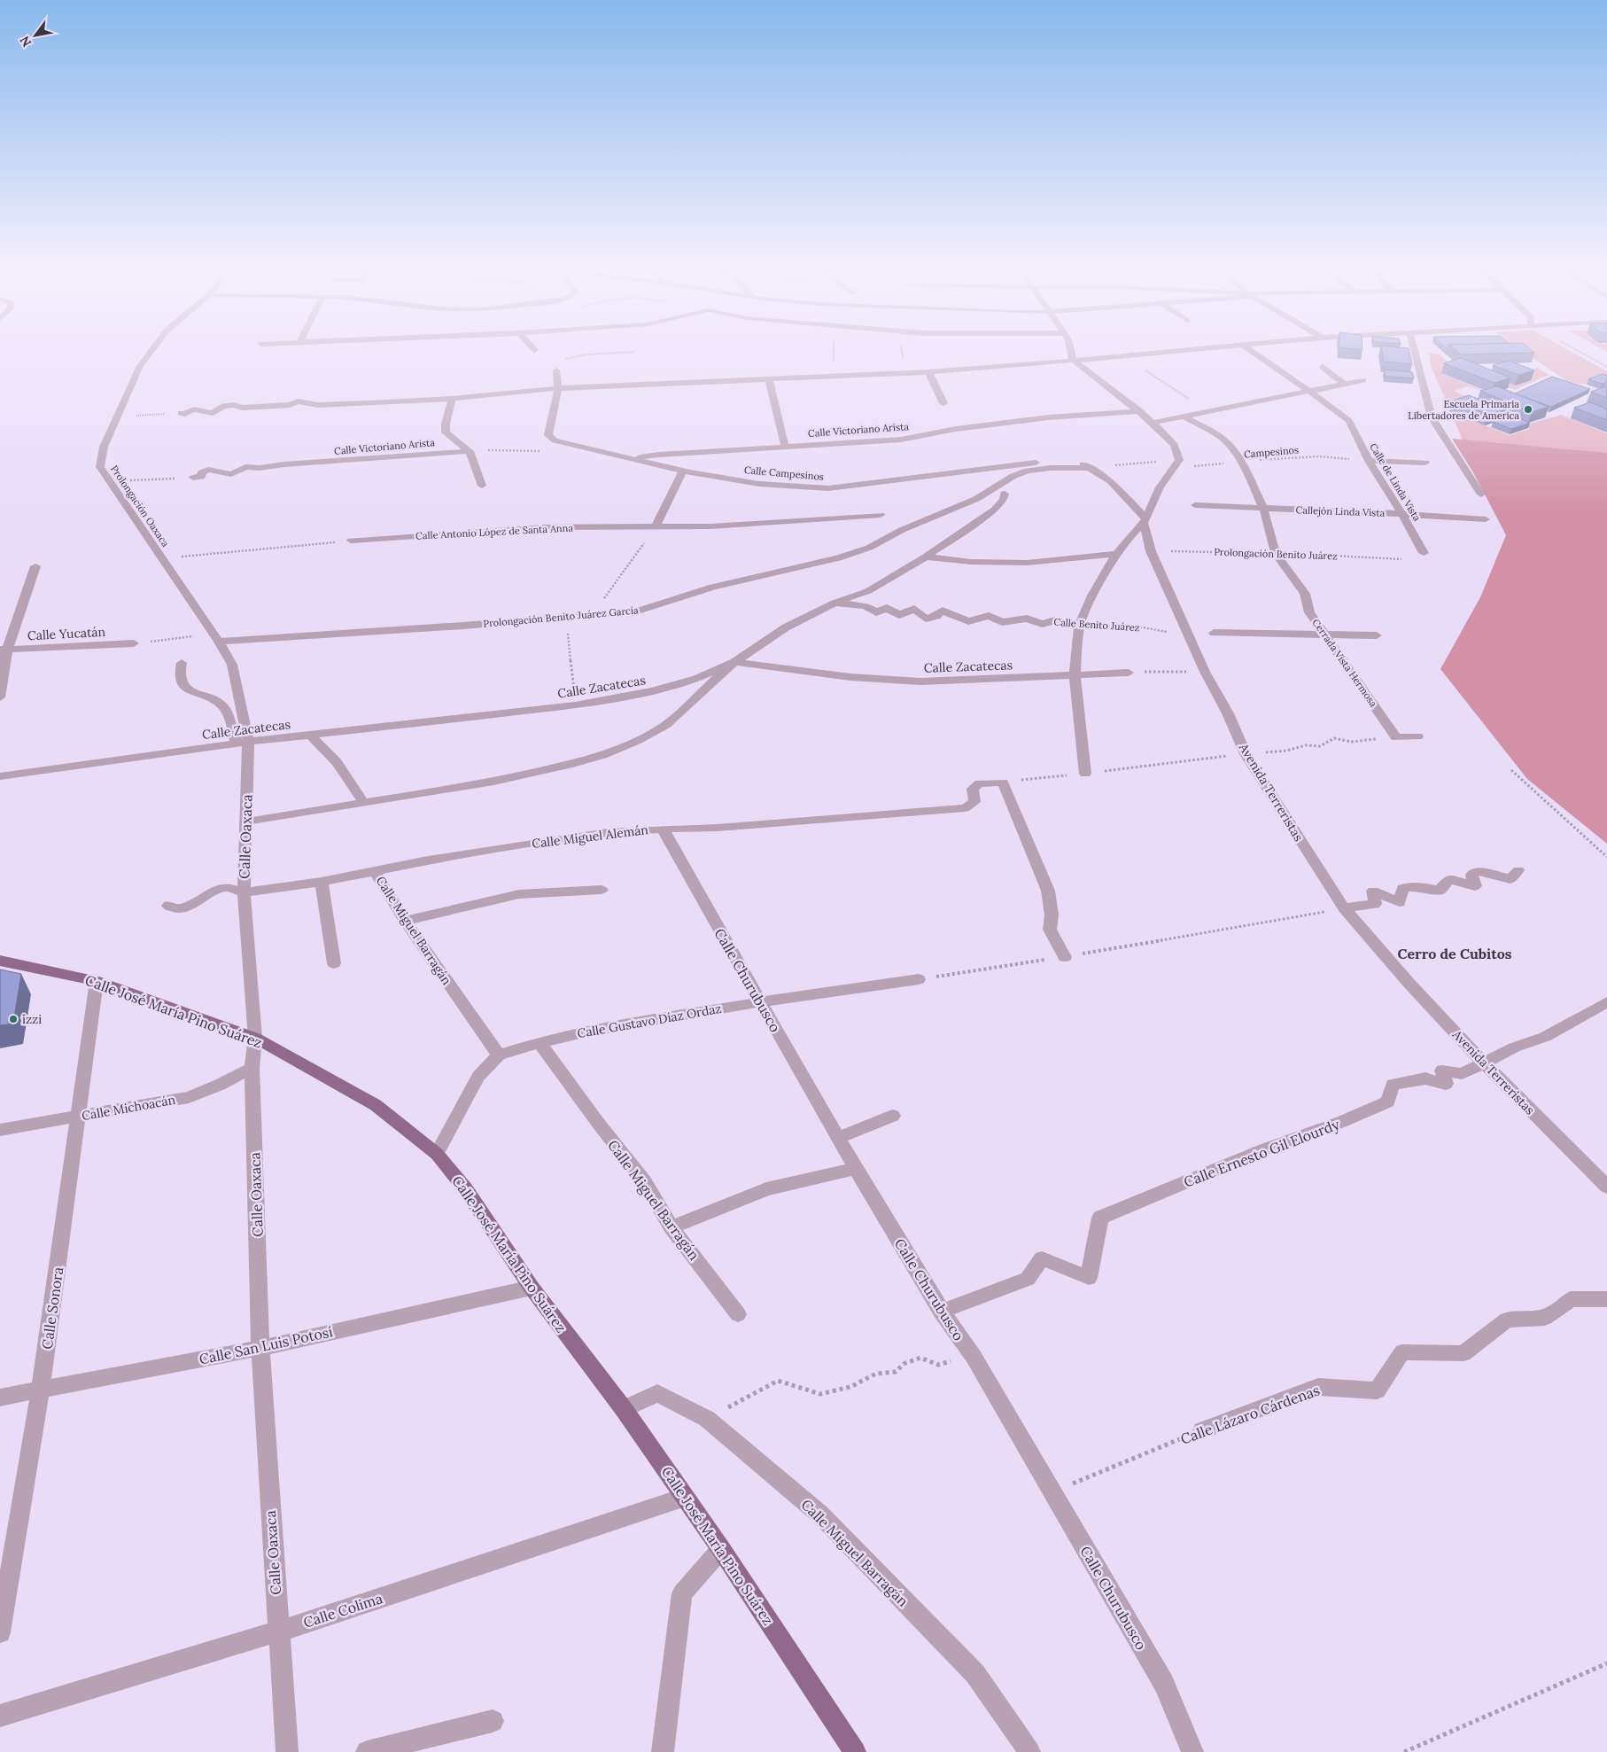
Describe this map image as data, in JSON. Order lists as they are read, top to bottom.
{
  "streets": {
    "main road": ["Calle José María Pino Suárez"],
    "street": [
      "Calle Victoriano Arista",
      "Calle Campesinos",
      "Calle de Linda Vista",
      "Prolongación Oaxaca",
      "Callejón Linda Vista",
      "Calle Antonio López de Santa Anna",
      "Prolongación Benito Juárez García",
      "Calle Benito Juárez",
      "Calle Yucatán",
      "Cerrada Vista Hermosa",
      "Calle Zacatecas",
      "Avenida Terreristas",
      "Calle Oaxaca",
      "Calle Miguel Alemán",
      "Calle Miguel Barragán",
      "Calle Churubusco",
      "Calle Gustavo Díaz Ordaz",
      "Calle Michoacán",
      "Calle Ernesto Gil Elourdy",
      "Calle Sonora",
      "Calle San Luis Potosí",
      "Calle Lázaro Cárdenas",
      "Calle Colima"
    ],
    "path": ["Campesinos", "Prolongación Benito Juárez"]
  },
  "crossings": [
    ["Calle Victoriano Arista", "Calle Campesinos"],
    ["Campesinos", "Calle de Linda Vista"],
    ["Campesinos", "Cerrada Vista Hermosa"],
    ["Calle Campesinos", "Prolongación Benito Juárez García"],
    ["Calle Campesinos", "Avenida Terreristas"],
    ["Calle de Linda Vista", "Callejón Linda Vista"],
    ["Prolongación Oaxaca", "Prolongación Benito Juárez García"],
    ["Prolongación Oaxaca", "Calle Oaxaca"],
    ["Callejón Linda Vista", "Cerrada Vista Hermosa"],
    ["Prolongación Benito Juárez", "Cerrada Vista Hermosa"],
    ["Prolongación Benito Juárez", "Avenida Terreristas"],
    ["Prolongación Benito Juárez García", "Calle Oaxaca"],
    ["Calle Benito Juárez", "Avenida Terreristas"],
    ["Calle Zacatecas", "Calle Oaxaca"],
    ["Avenida Terreristas", "Calle Ernesto Gil Elourdy"],
    ["Calle Oaxaca", "Calle Miguel Alemán"],
    ["Calle Oaxaca", "Calle José María Pino Suárez"],
    ["Calle Oaxaca", "Calle Michoacán"],
    ["Calle Oaxaca", "Calle San Luis Potosí"],
    ["Calle Oaxaca", "Calle Colima"],
    ["Calle Miguel Alemán", "Calle Miguel Barragán"],
    ["Calle Miguel Alemán", "Calle Churubusco"],
    ["Calle Miguel Barragán", "Calle José María Pino Suárez"],
    ["Calle Miguel Barragán", "Calle Gustavo Díaz Ordaz"],
    ["Calle Churubusco", "Calle Gustavo Díaz Ordaz"],
    ["Calle Churubusco", "Calle Ernesto Gil Elourdy"],
    ["Calle Churubusco", "Calle Lázaro Cárdenas"],
    ["Calle José María Pino Suárez", "Calle Gustavo Díaz Ordaz"],
    ["Calle José María Pino Suárez", "Calle Sonora"],
    ["Calle José María Pino Suárez", "Calle San Luis Potosí"],
    ["Calle José María Pino Suárez", "Calle Colima"],
    ["Calle Michoacán", "Calle Sonora"],
    ["Calle Sonora", "Calle San Luis Potosí"]
  ],
  "districts": ["Cerro de Cubitos"],
  "places": ["Escuela Primaria Libertadores de America", "izzi"],
  "north": "bottom left"
}
